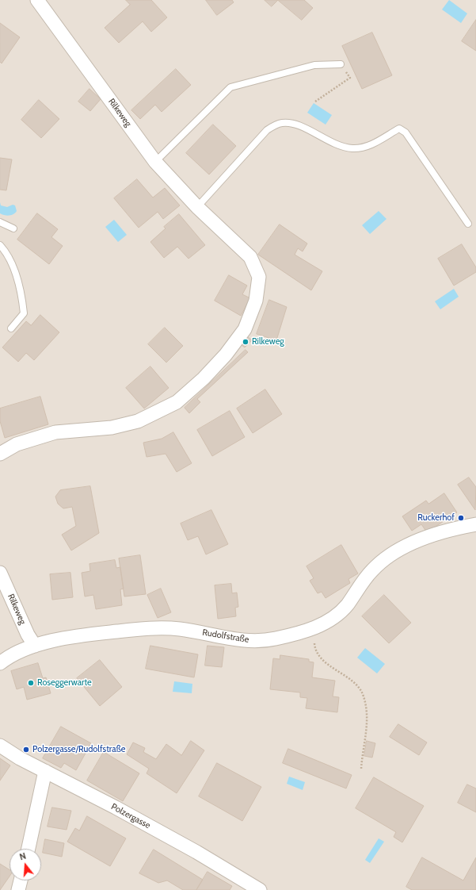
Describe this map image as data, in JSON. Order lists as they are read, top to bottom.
{
  "streets": {
    "street": ["Rilkeweg", "Rudolfstraße", "Polzergasse"]
  },
  "crossings": [
    ["Rilkeweg", "Rudolfstraße"]
  ],
  "places": [
    "Rilkeweg",
    "Ruckerhof",
    "Roseggerwarte",
    "Polzergasse/Rudolfstraße"
  ],
  "north": "top"
}
